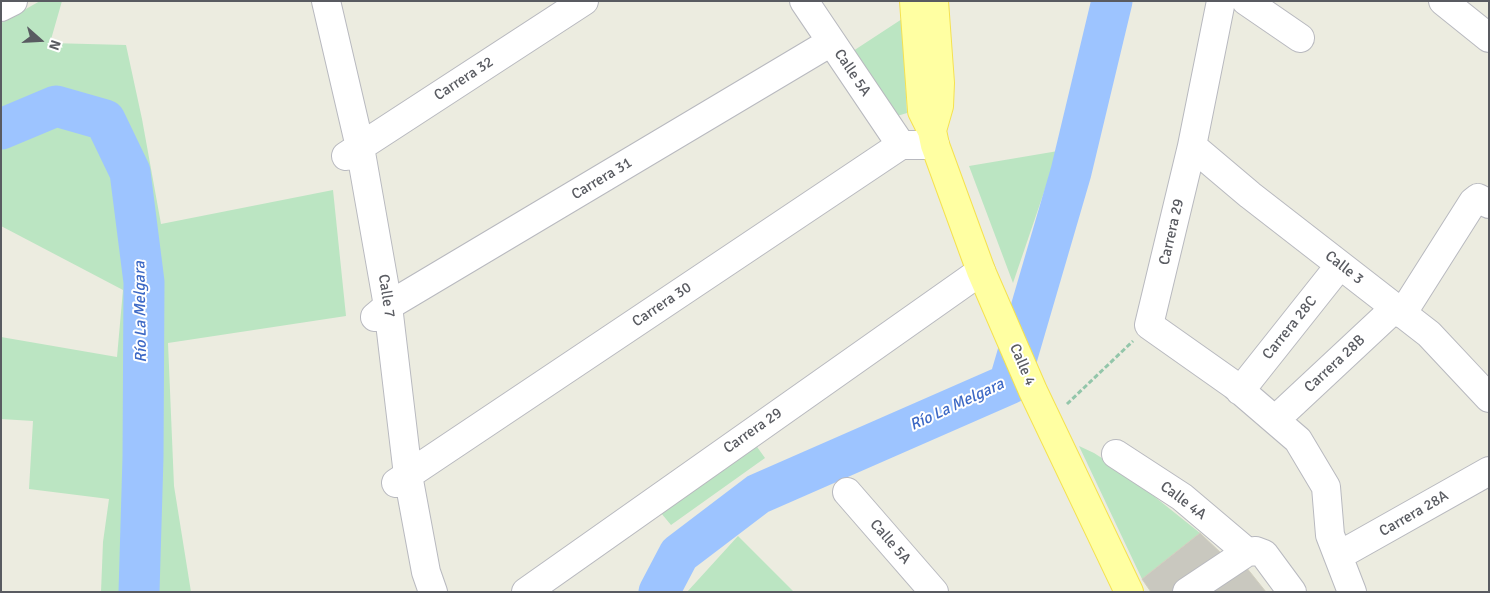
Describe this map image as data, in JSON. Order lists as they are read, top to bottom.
{
  "streets": {
    "main road": ["Calle 4"],
    "street": [
      "Calle 5A",
      "Carrera 32",
      "Carrera 31",
      "Carrera 29",
      "Calle 3",
      "Calle 7",
      "Carrera 30",
      "Carrera 28C",
      "Carrera 28B",
      "Calle 4A",
      "Carrera 28A"
    ]
  },
  "crossings": [
    ["Calle 5A", "Carrera 31"],
    ["Calle 5A", "Carrera 30"],
    ["Carrera 32", "Calle 7"],
    ["Carrera 31", "Calle 7"],
    ["Carrera 29", "Calle 3"],
    ["Carrera 29", "Calle 4"],
    ["Calle 3", "Carrera 28C"],
    ["Calle 3", "Carrera 28B"],
    ["Calle 7", "Carrera 30"]
  ],
  "water": ["Río La Melgara"],
  "north": "right"
}
